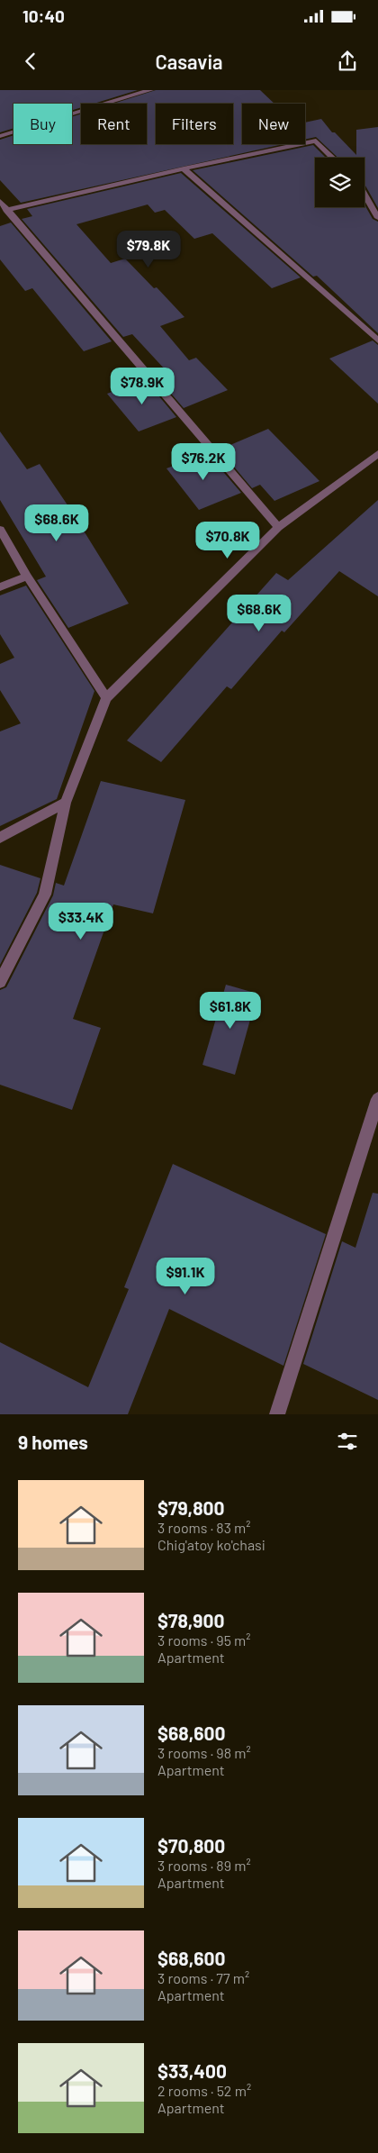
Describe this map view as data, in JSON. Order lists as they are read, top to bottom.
{
  "page": {
    "status": "10:40",
    "header": "Casavia",
    "chip": [
      "Buy",
      "Rent",
      "Filters",
      "New"
    ],
    "price": [
      "$79.8K",
      "$78.9K",
      "$76.2K",
      "$68.6K",
      "$70.8K",
      "$68.6K",
      "$33.4K",
      "$61.8K",
      "$91.1K"
    ],
    "heading": "9 homes",
    "list": [
      {
        "name": "$79,800",
        "note": "3 rooms · 83 m² · Chig'atoy ko'chasi"
      },
      {
        "name": "$78,900",
        "note": "3 rooms · 95 m² · Apartment"
      },
      {
        "name": "$68,600",
        "note": "3 rooms · 98 m² · Apartment"
      },
      {
        "name": "$70,800",
        "note": "3 rooms · 89 m² · Apartment"
      },
      {
        "name": "$68,600",
        "note": "3 rooms · 77 m² · Apartment"
      },
      {
        "name": "$33,400",
        "note": "2 rooms · 52 m² · Apartment"
      }
    ]
  }
}
